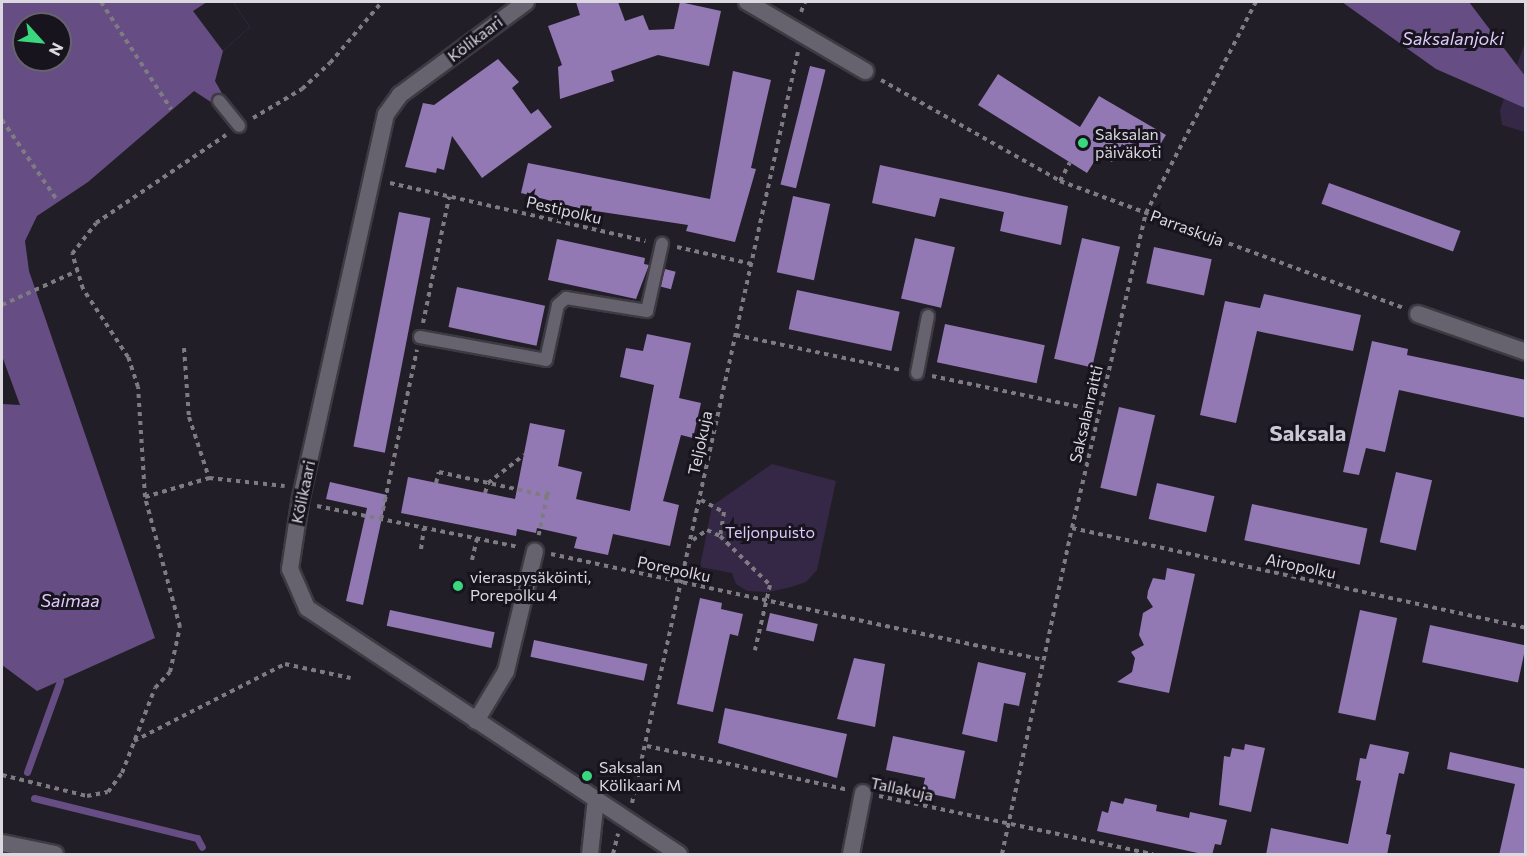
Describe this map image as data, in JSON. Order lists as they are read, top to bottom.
{
  "streets": {
    "street": ["Kölikaari"],
    "path": [
      "Pestipolku",
      "Parraskuja",
      "Saksalanraitti",
      "Teljokuja",
      "Airopolku",
      "Porepolku",
      "Tallakuja"
    ]
  },
  "crossings": [
    ["Kölikaari", "Pestipolku"],
    ["Kölikaari", "Teljokuja"],
    ["Kölikaari", "Porepolku"],
    ["Pestipolku", "Teljokuja"],
    ["Parraskuja", "Saksalanraitti"],
    ["Saksalanraitti", "Airopolku"],
    ["Saksalanraitti", "Porepolku"],
    ["Saksalanraitti", "Tallakuja"],
    ["Teljokuja", "Porepolku"],
    ["Teljokuja", "Tallakuja"]
  ],
  "districts": ["Saksala"],
  "water": ["Saksalanjoki", "Saimaa"],
  "parks": ["Teljonpuisto"],
  "places": ["Saksalan päiväkoti", "vieraspysäköinti, Porepolku 4", "Saksalan Kölikaari M"],
  "north": "bottom right"
}
